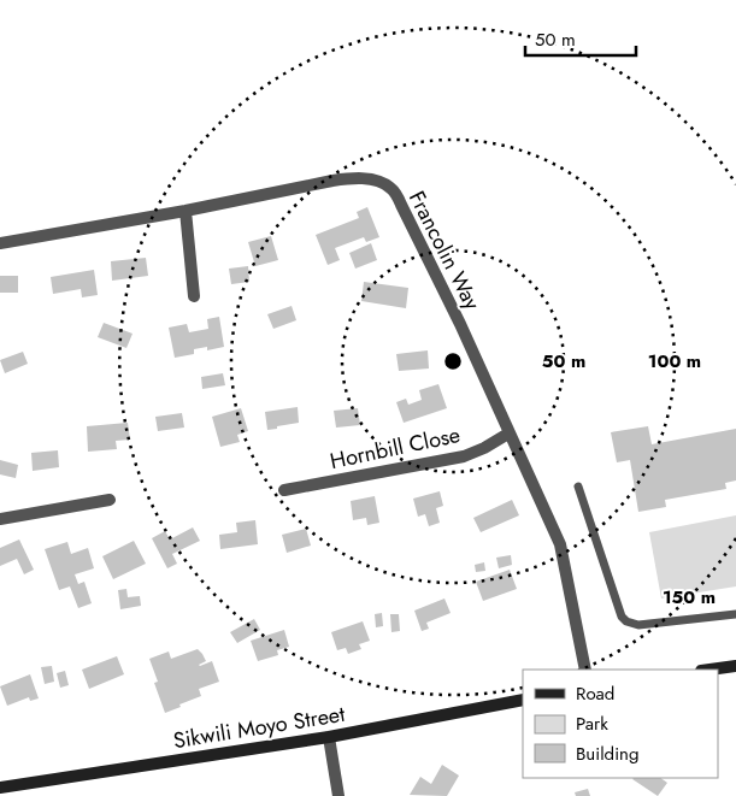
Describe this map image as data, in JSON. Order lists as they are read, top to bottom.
{
  "streets": {
    "street": ["Francolin Way", "Hornbill Close", "Sikwili Moyo Street"]
  },
  "crossings": [
    ["Francolin Way", "Hornbill Close"]
  ],
  "legend": ["Road", "Park", "Building"],
  "scale_bar": "50 m",
  "rings": ["50 m", "100 m", "150 m"]
}
